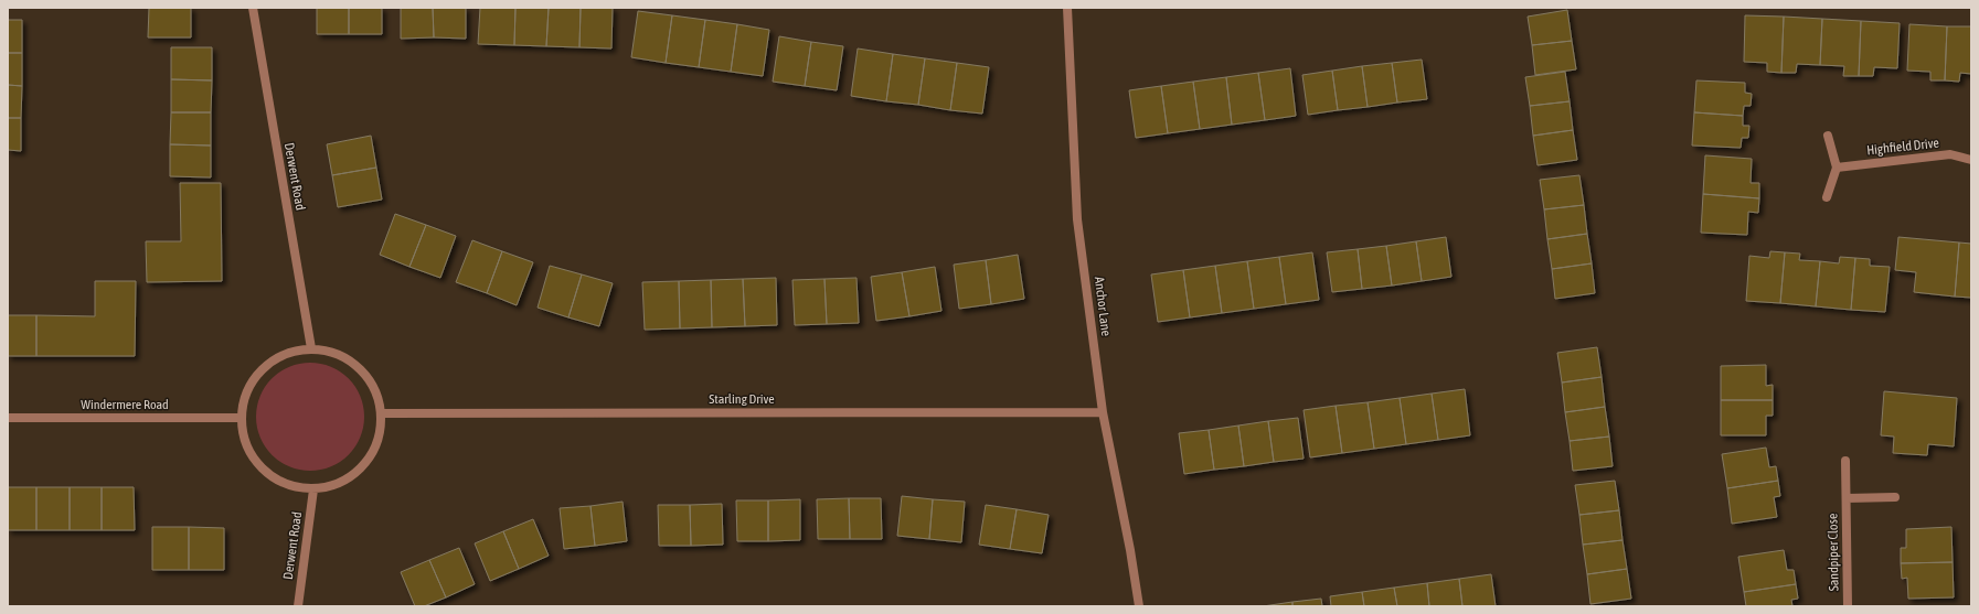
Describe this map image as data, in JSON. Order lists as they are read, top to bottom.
{
  "streets": {
    "street": [
      "Highfield Drive",
      "Derwent Road",
      "Anchor Lane",
      "Starling Drive",
      "Windermere Road",
      "Sandpiper Close"
    ]
  },
  "crossings": [
    ["Derwent Road", "Starling Drive"],
    ["Derwent Road", "Windermere Road"],
    ["Anchor Lane", "Starling Drive"],
    ["Starling Drive", "Windermere Road"]
  ]
}
